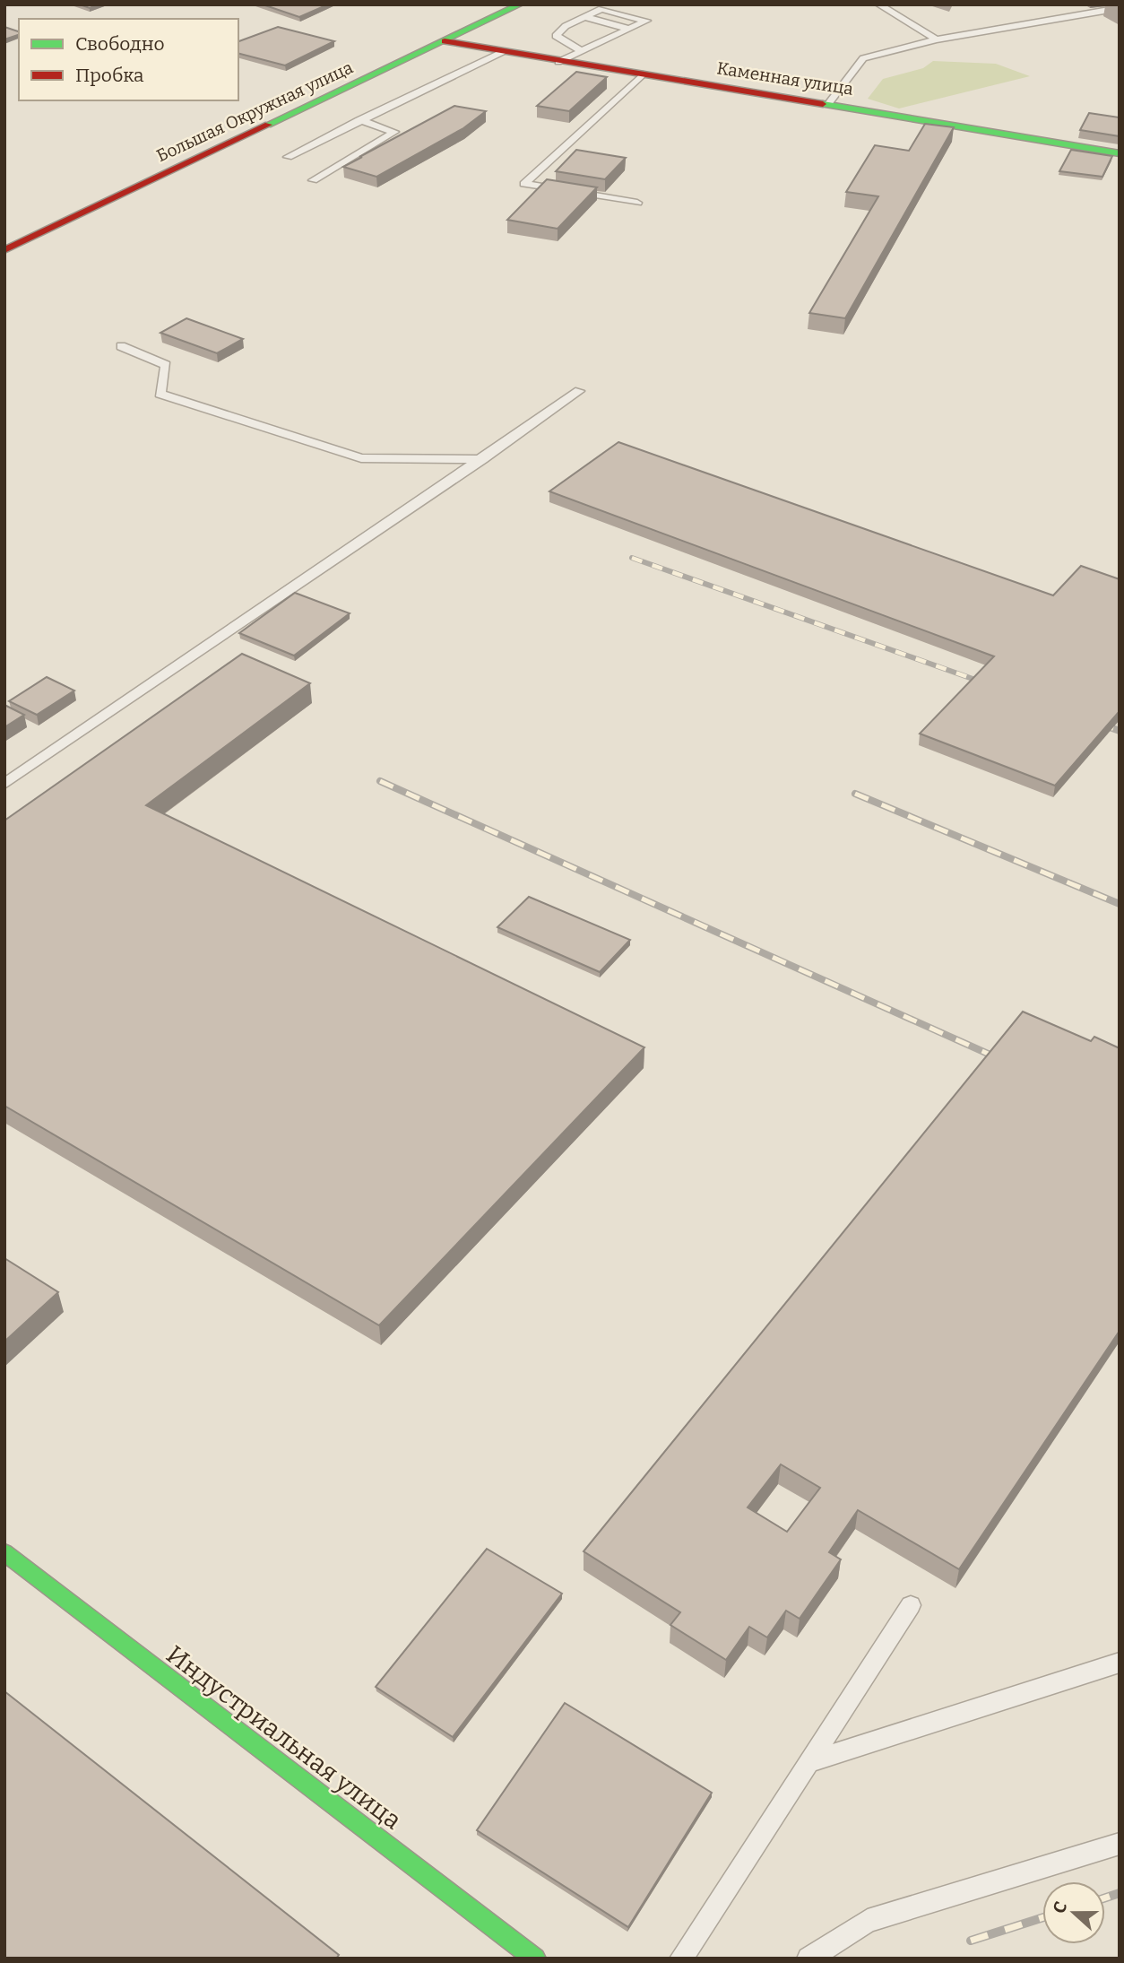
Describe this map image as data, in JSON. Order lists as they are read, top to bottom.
{
  "streets": {
    "street": ["Каменная улица", "Большая Окружная улица", "Индустриальная улица"]
  },
  "crossings": [
    ["Каменная улица", "Большая Окружная улица"]
  ],
  "legend": ["Свободно", "Пробка"],
  "north": "left"
}
